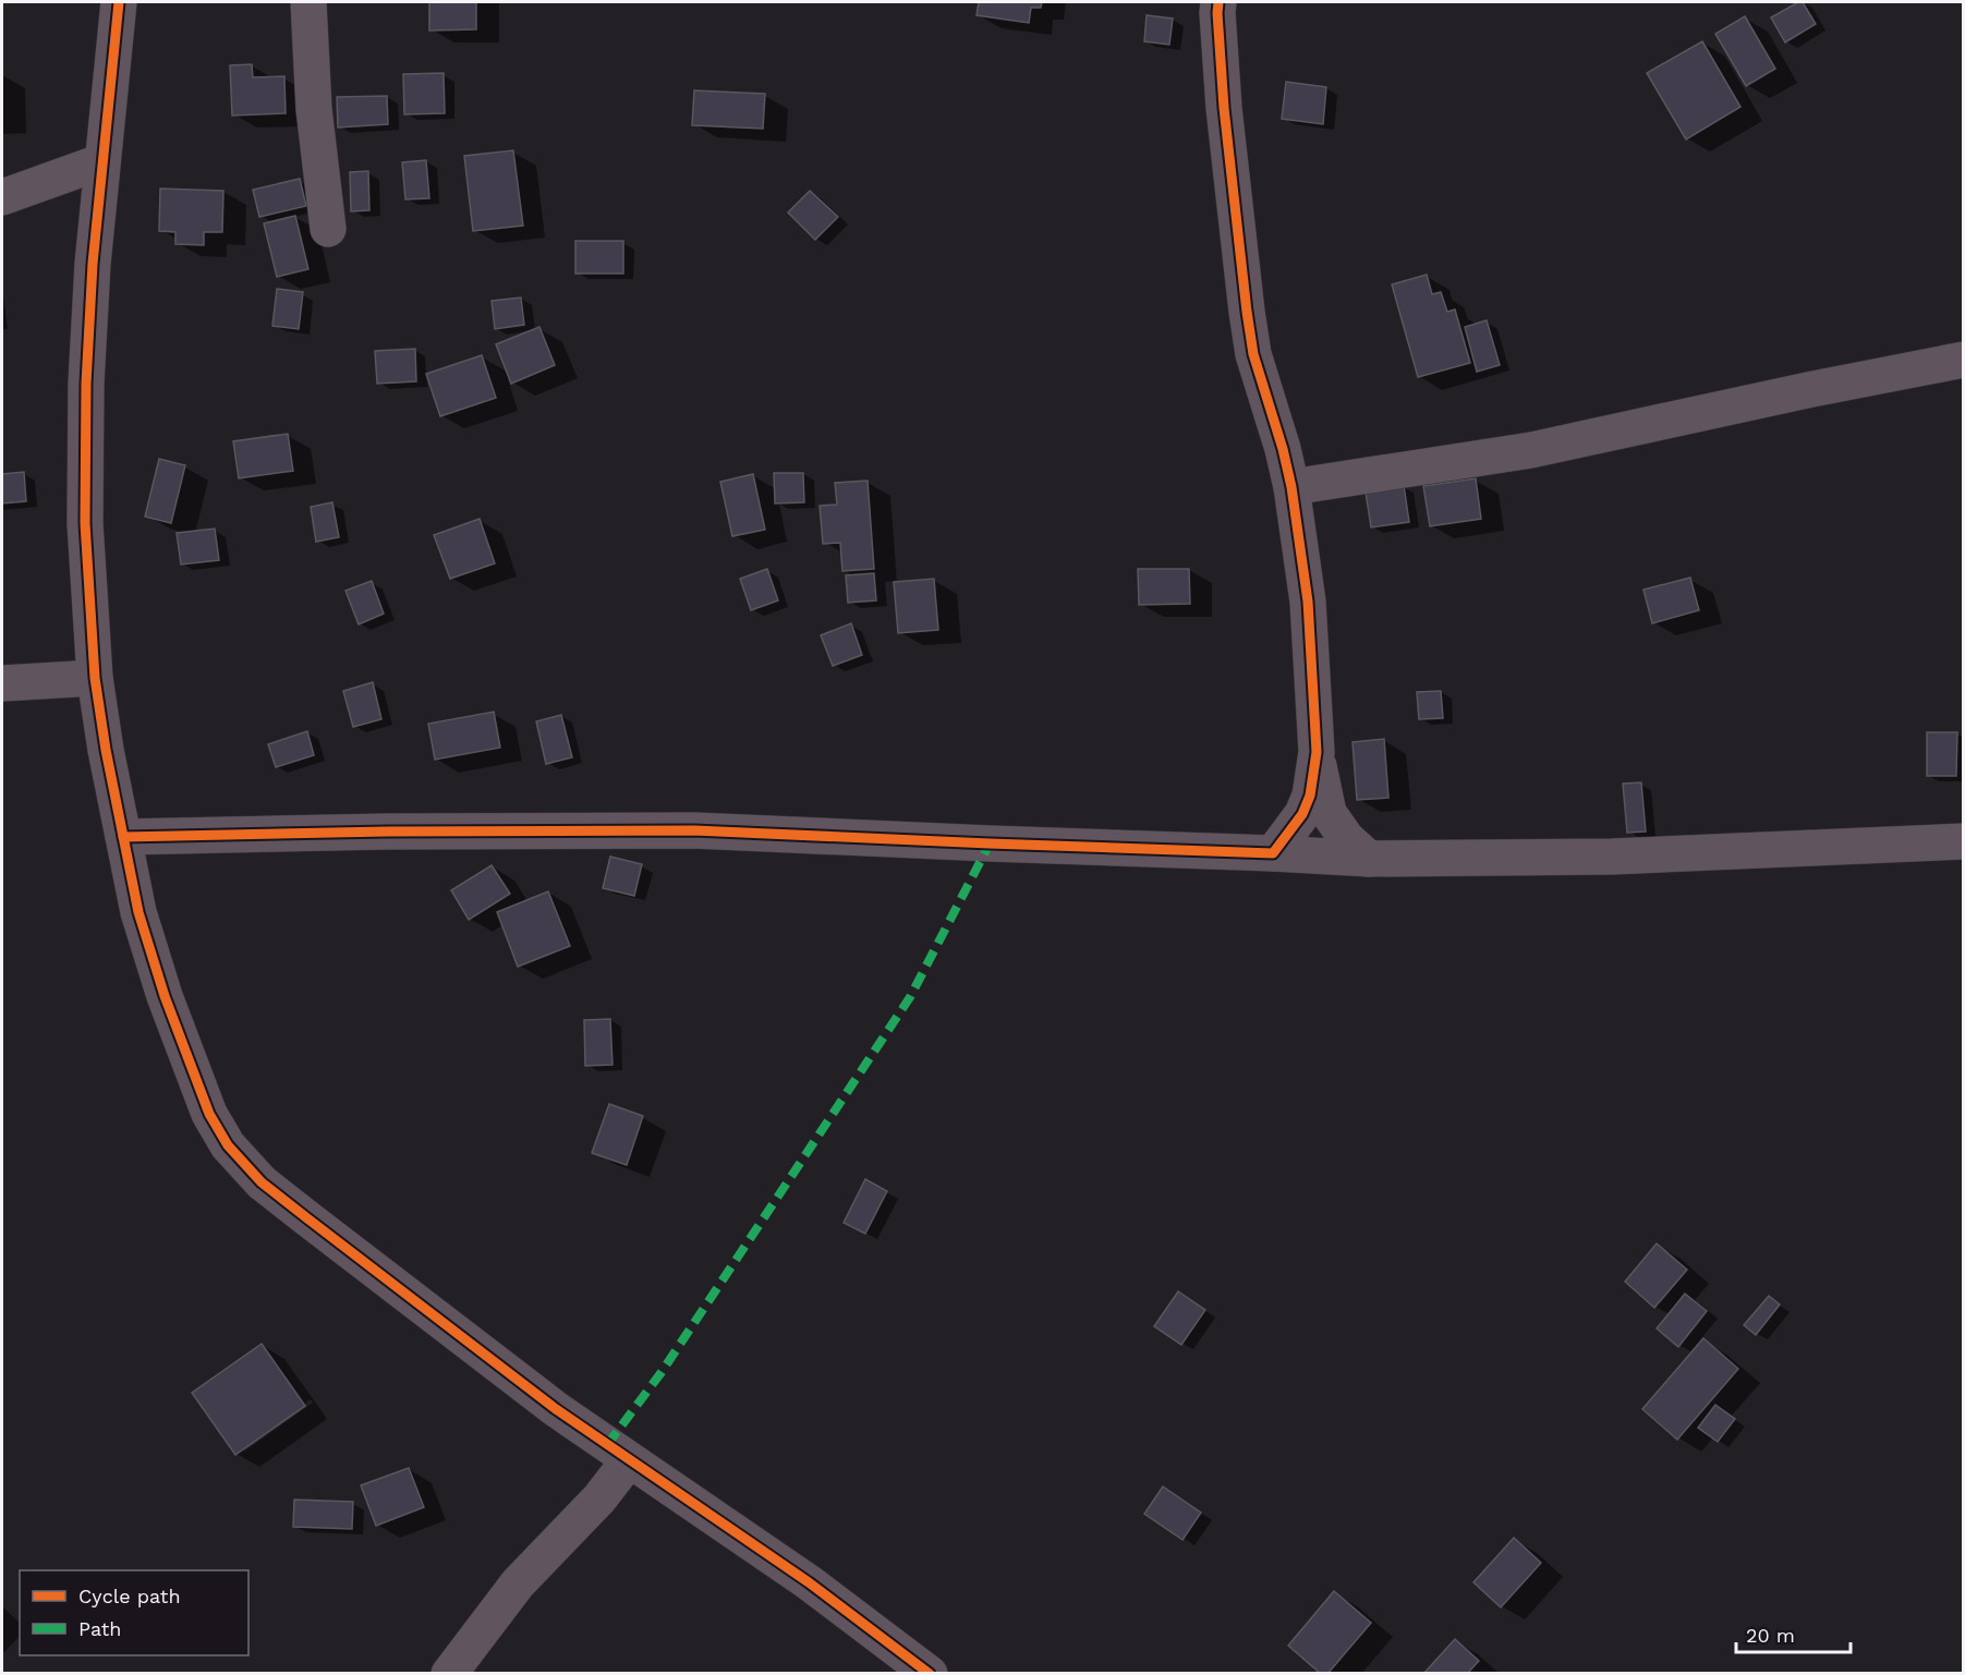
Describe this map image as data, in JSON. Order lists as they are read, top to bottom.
{
  "legend": ["Cycle path", "Path"],
  "scale_bar": "20 m"
}
